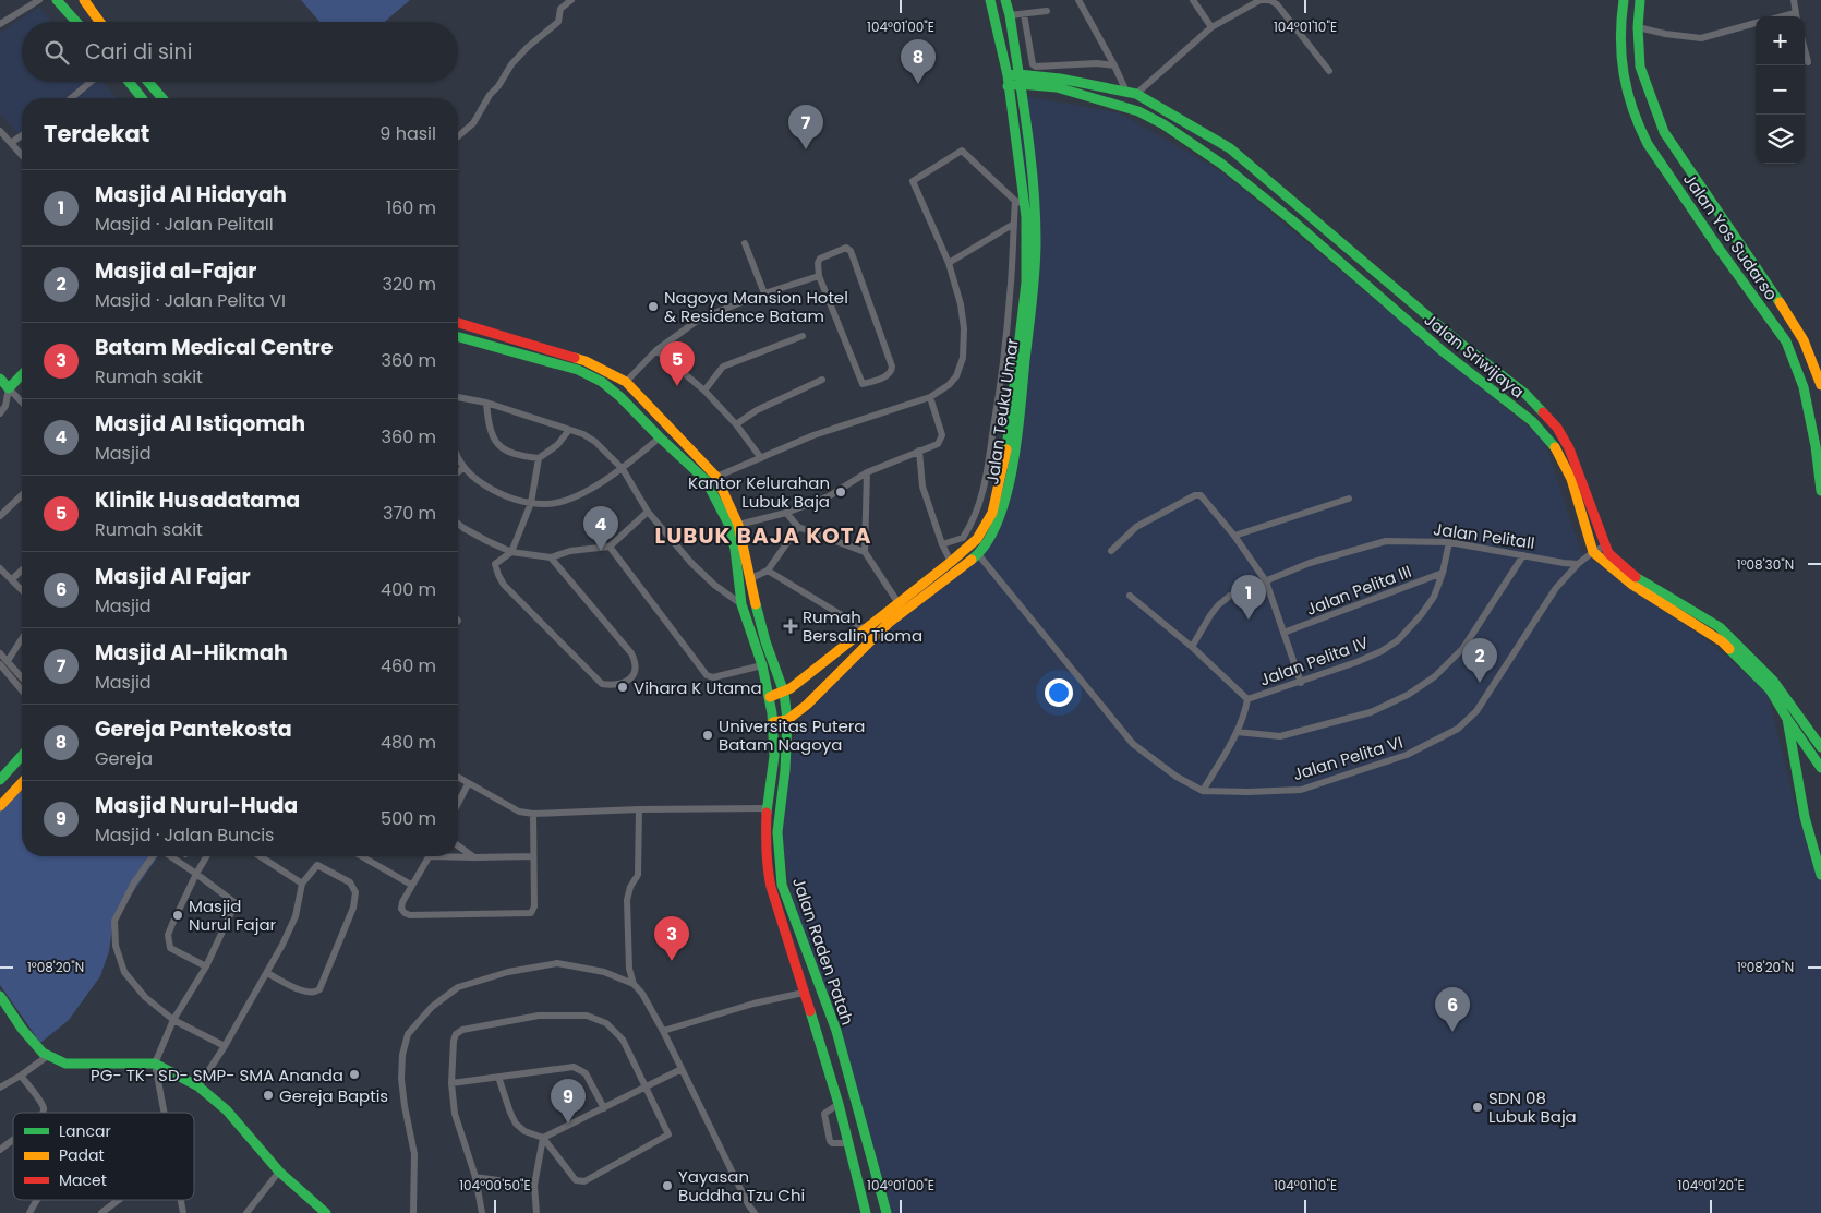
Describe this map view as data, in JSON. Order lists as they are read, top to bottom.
{
  "streets": {
    "main road": [
      "Jalan Yos Sudarso",
      "Jalan Sriwijaya",
      "Jalan Teuku Umar",
      "Jalan Raden Patah"
    ],
    "street": [
      "Jalan PelitaII",
      "Jalan Pelita III",
      "Jalan Pelita IV",
      "Jalan Pelita VI"
    ]
  },
  "crossings": [
    ["Jalan Sriwijaya", "Jalan Teuku Umar"],
    ["Jalan Sriwijaya", "Jalan Pelita VI"],
    ["Jalan Teuku Umar", "Jalan Pelita VI"],
    ["Jalan Teuku Umar", "Jalan Raden Patah"],
    ["Jalan PelitaII", "Jalan Pelita IV"],
    ["Jalan PelitaII", "Jalan Pelita VI"],
    ["Jalan Pelita III", "Jalan Pelita IV"]
  ],
  "districts": ["LUBUK BAJA KOTA"],
  "places": {
    "other": [
      "Nagoya Mansion Hotel & Residence Batam",
      "Kantor Kelurahan Lubuk Baja",
      "Vihara K Utama",
      "Universitas Putera Batam Nagoya",
      "Masjid Nurul Fajar",
      "PG- TK- SD- SMP- SMA Ananda",
      "Gereja Baptis",
      "SDN 08 Lubuk Baja",
      "Yayasan Buddha Tzu Chi"
    ],
    "health": ["Rumah Bersalin Tioma"]
  },
  "legend": ["Lancar", "Padat", "Macet"],
  "page": {
    "map_buttons": ["+", "−"],
    "search": "Cari di sini",
    "pins": [
      "8",
      "7",
      "5",
      "4",
      "1",
      "2",
      "3",
      "6",
      "9"
    ],
    "heading": ["Terdekat", "9 hasil"],
    "list": [
      {
        "mark": "1",
        "name": "Masjid Al Hidayah",
        "note": "Masjid · Jalan PelitaII",
        "value": "160 m"
      },
      {
        "mark": "2",
        "name": "Masjid al-Fajar",
        "note": "Masjid · Jalan Pelita VI",
        "value": "320 m"
      },
      {
        "mark": "3",
        "name": "Batam Medical Centre",
        "note": "Rumah sakit",
        "value": "360 m"
      },
      {
        "mark": "4",
        "name": "Masjid Al Istiqomah",
        "note": "Masjid",
        "value": "360 m"
      },
      {
        "mark": "5",
        "name": "Klinik Husadatama",
        "note": "Rumah sakit",
        "value": "370 m"
      },
      {
        "mark": "6",
        "name": "Masjid Al Fajar",
        "note": "Masjid",
        "value": "400 m"
      },
      {
        "mark": "7",
        "name": "Masjid Al-Hikmah",
        "note": "Masjid",
        "value": "460 m"
      },
      {
        "mark": "8",
        "name": "Gereja Pantekosta",
        "note": "Gereja",
        "value": "480 m"
      },
      {
        "mark": "9",
        "name": "Masjid Nurul-Huda",
        "note": "Masjid · Jalan Buncis",
        "value": "500 m"
      }
    ]
  },
  "coordinates": [
    "104°01'00\"E",
    "104°01'10\"E",
    "1°08'30\"N",
    "1°08'20\"N",
    "104°00'50\"E",
    "104°01'20\"E"
  ]
}
